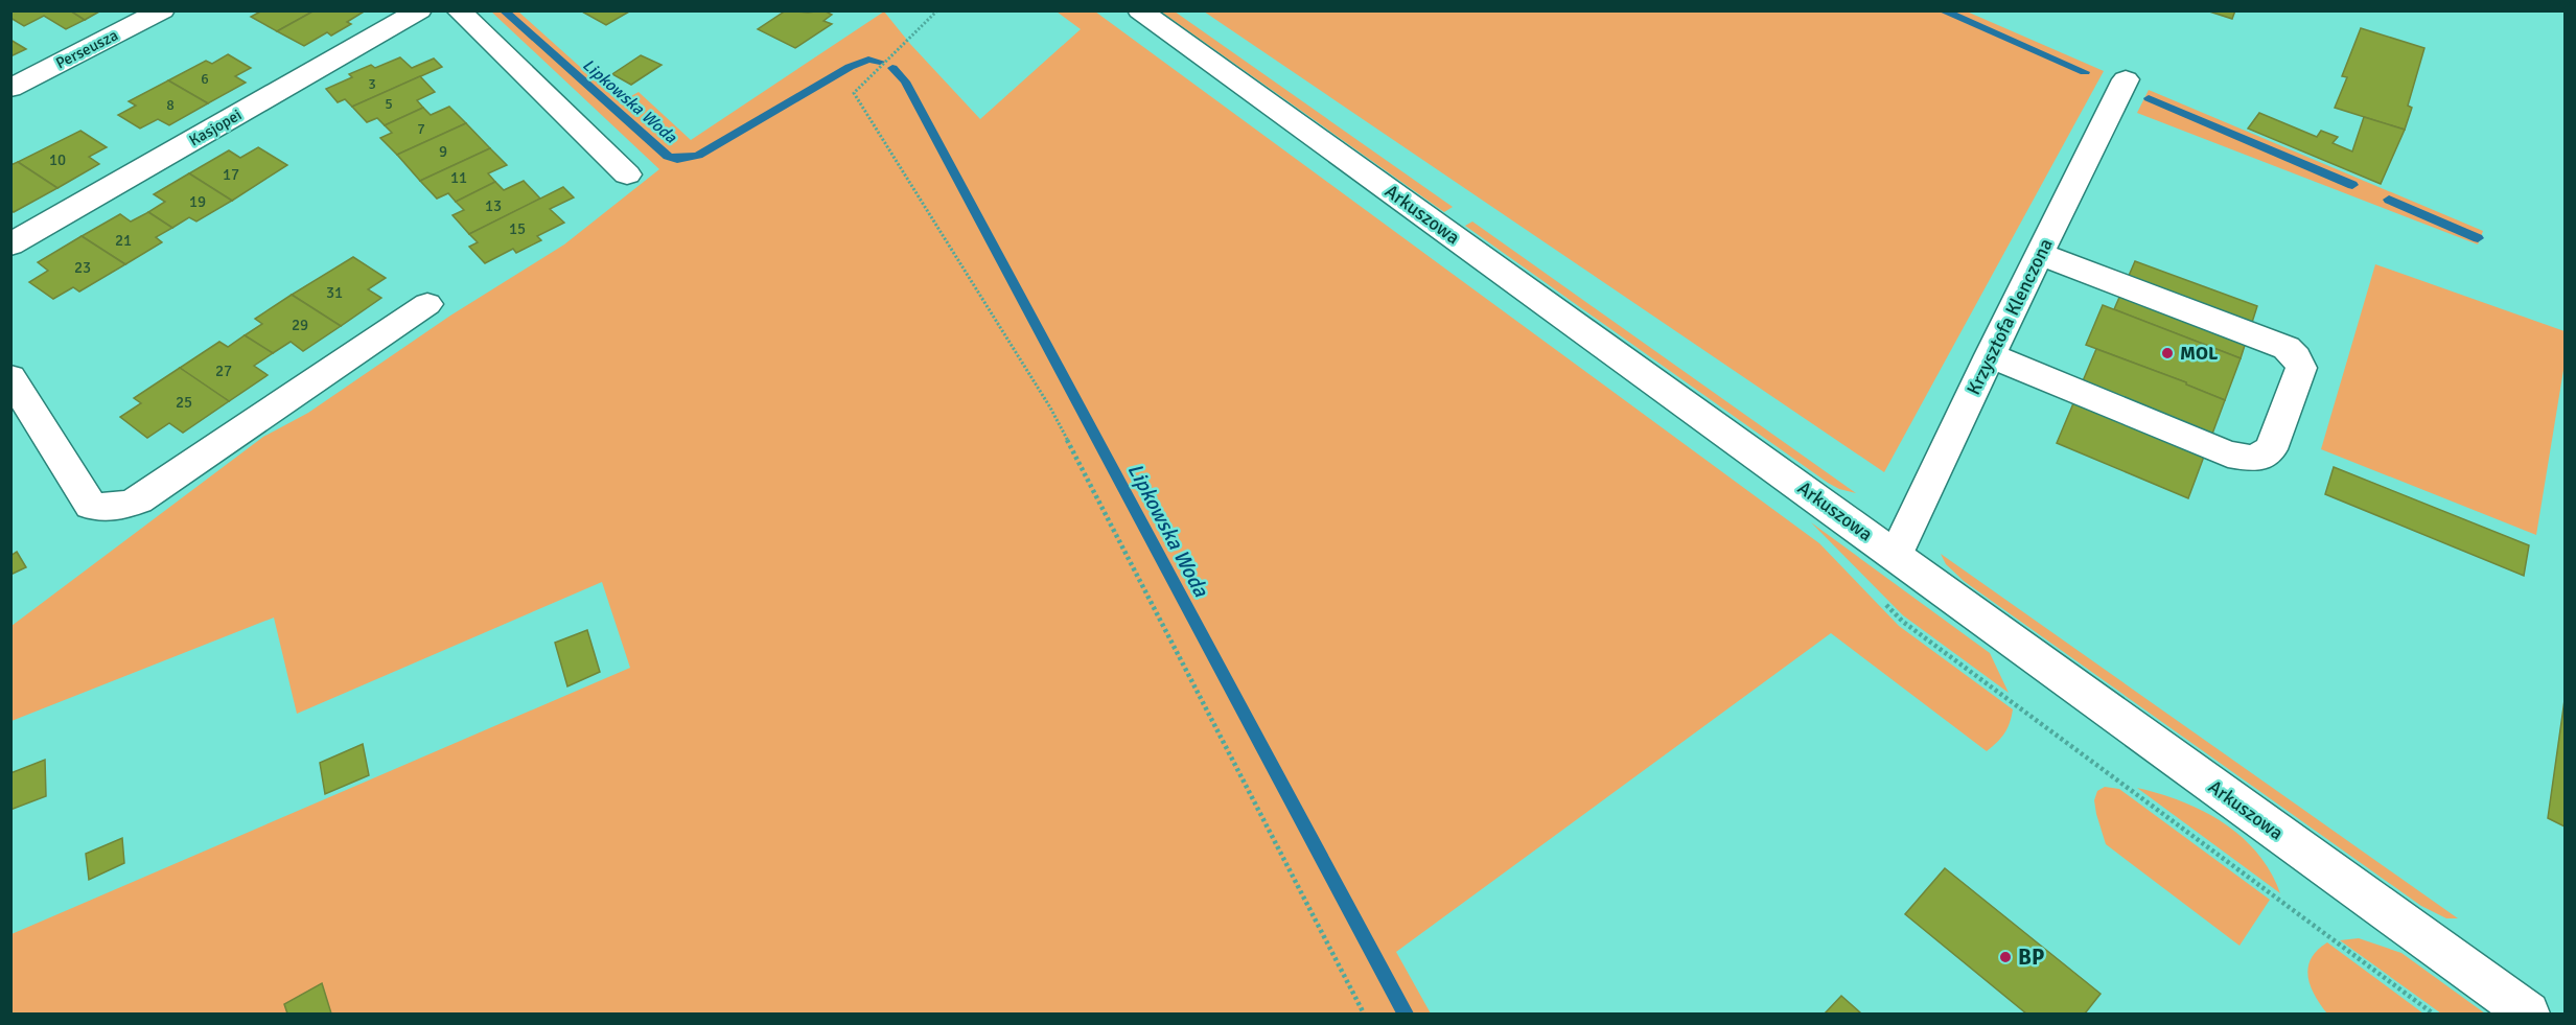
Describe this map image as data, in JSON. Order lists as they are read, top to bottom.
{
  "streets": {
    "main road": [
      "Perseusza",
      "Kasjopei",
      "Arkuszowa",
      "Krzysztofa Klenczona"
    ]
  },
  "crossings": [
    ["Arkuszowa", "Krzysztofa Klenczona"]
  ],
  "water": ["Lipkowska Woda"],
  "places": ["MOL", "BP"],
  "house_numbers": [
    "6",
    "3",
    "5",
    "8",
    "7",
    "9",
    "10",
    "17",
    "11",
    "19",
    "13",
    "15",
    "21",
    "23",
    "31",
    "29",
    "27",
    "25"
  ]
}
